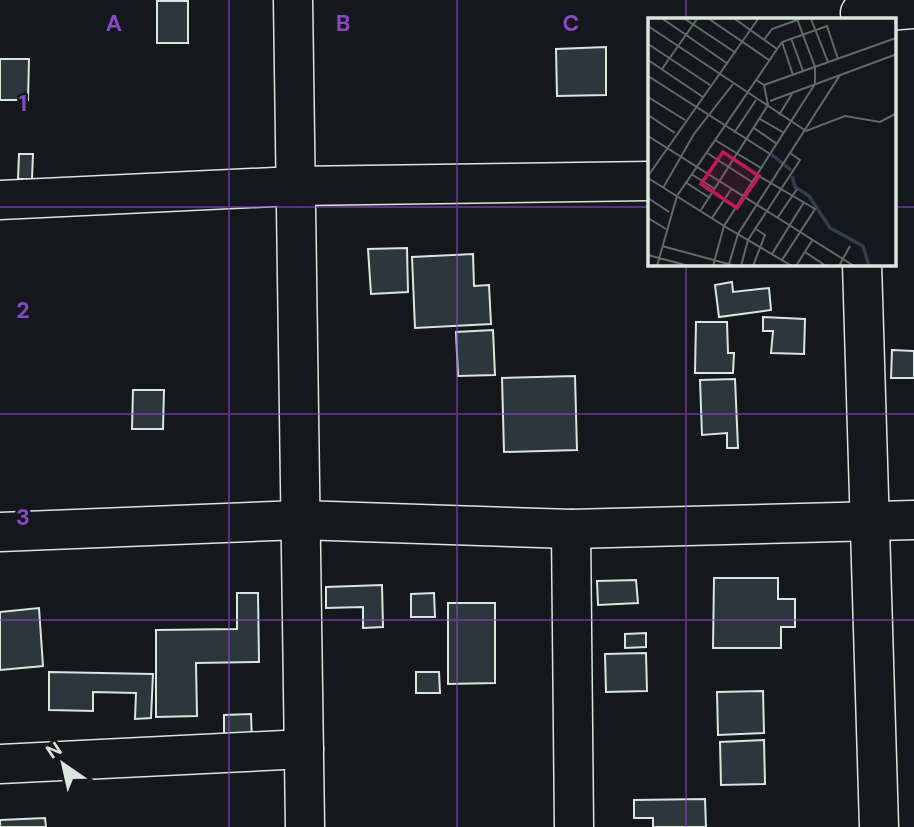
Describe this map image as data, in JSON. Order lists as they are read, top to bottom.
{
  "north": "top left",
  "grid": {
    "columns": ["A", "B", "C"],
    "rows": ["1", "2", "3"]
  }
}
